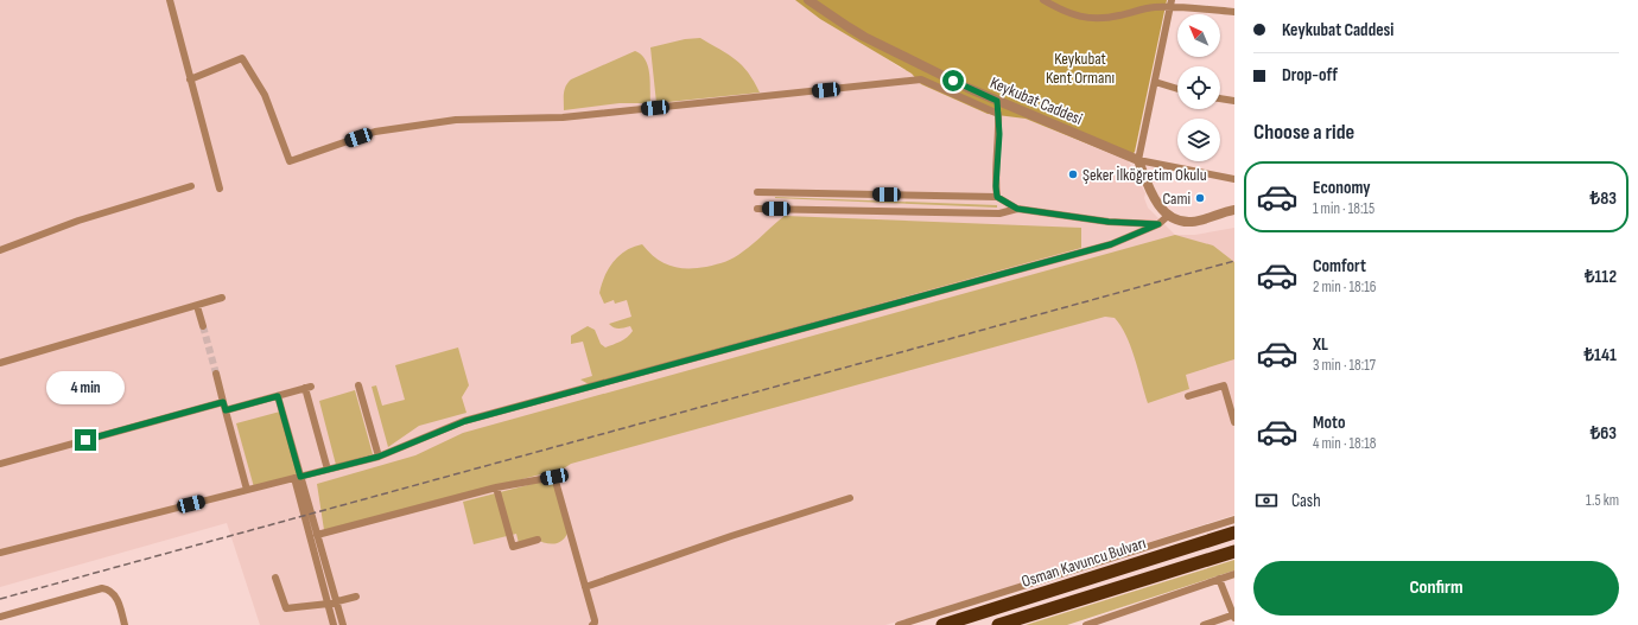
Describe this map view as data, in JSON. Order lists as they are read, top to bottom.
{
  "streets": {
    "highway": ["Osman Kavuncu Bulvarı"],
    "street": ["Keykubat Caddesi"]
  },
  "parks": ["Keykubat Kent Ormanı"],
  "places": ["Şeker İlköğretim Okulu", "Cami"],
  "north": "top left",
  "page": {
    "banner": ["Keykubat Caddesi", "Drop-off"],
    "heading": "Choose a ride",
    "list": [
      {
        "name": "Economy",
        "note": "1 min · 18:15",
        "value": "₺83"
      },
      {
        "name": "Comfort",
        "note": "2 min · 18:16",
        "value": "₺112"
      },
      {
        "name": "XL",
        "note": "3 min · 18:17",
        "value": "₺141"
      },
      {
        "name": "Moto",
        "note": "4 min · 18:18",
        "value": "₺63"
      }
    ],
    "bubble": "4 min",
    "pay": ["Cash", "1.5 km"],
    "buttons": "Confirm"
  }
}
